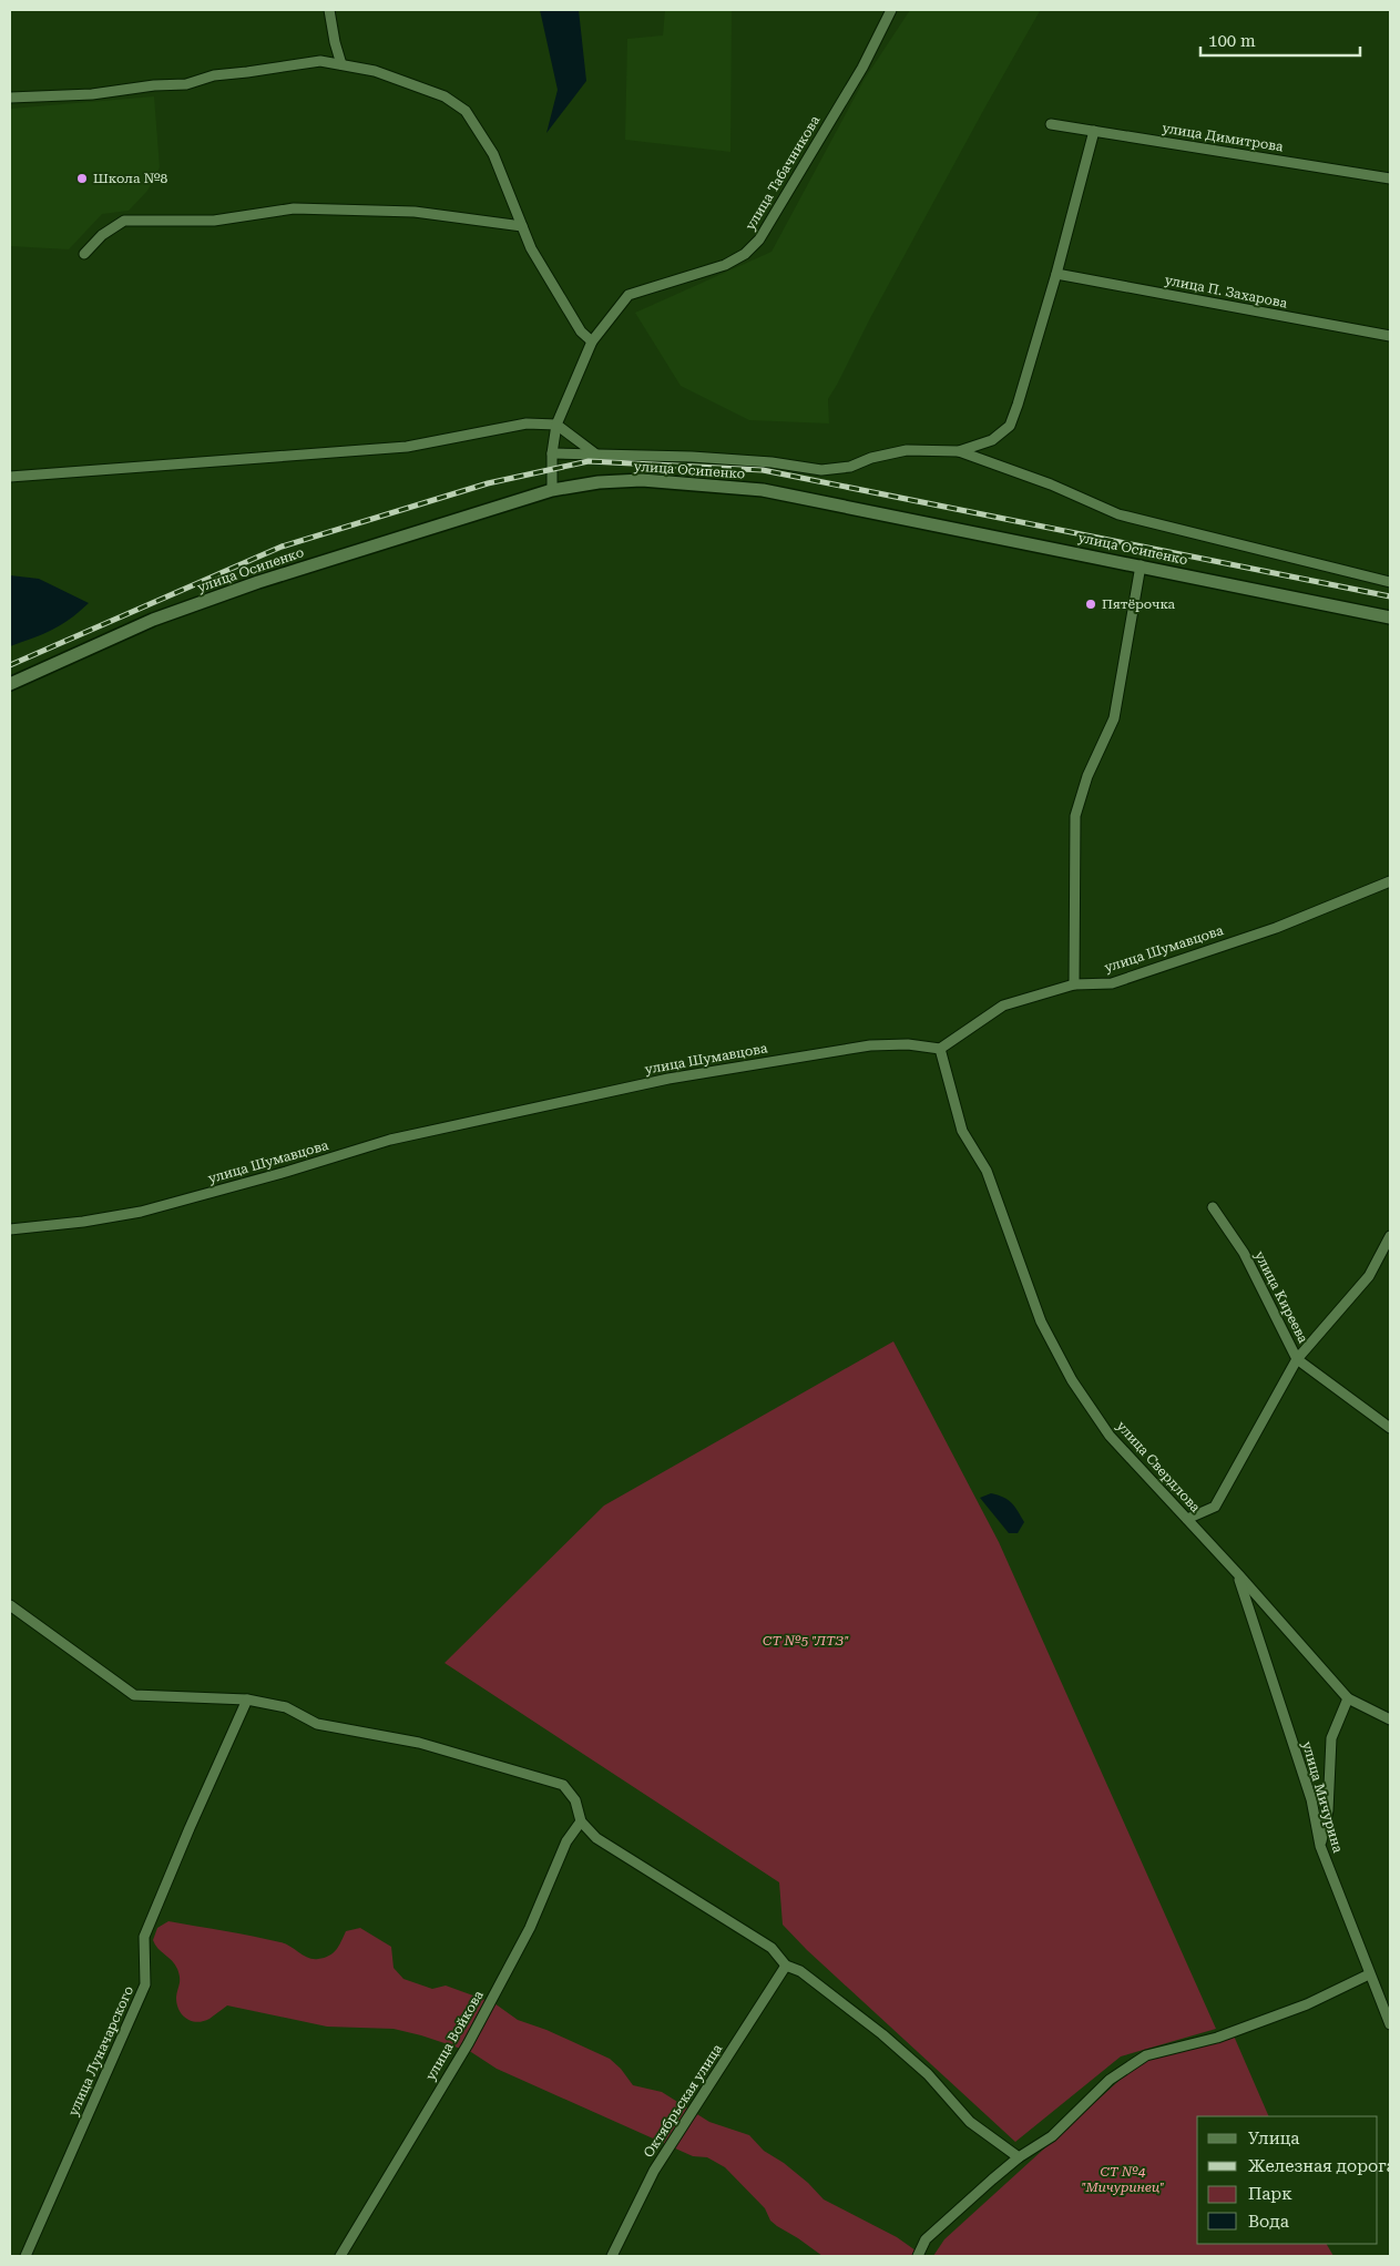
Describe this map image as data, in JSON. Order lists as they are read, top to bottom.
{
  "streets": {
    "street": [
      "улица Димитрова",
      "улица Табачникова",
      "улица П. Захарова",
      "улица Осипенко",
      "улица Шумавцова",
      "улица Киреева",
      "улица Свердлова",
      "улица Мичурина",
      "улица Войкова",
      "улица Луначарского",
      "Октябрьская улица"
    ]
  },
  "crossings": [
    ["улица Табачникова", "улица Осипенко"],
    ["улица Шумавцова", "улица Свердлова"],
    ["улица Свердлова", "улица Мичурина"]
  ],
  "parks": ["СТ №5 \"ЛТЗ\"", "СТ №4 \"Мичуринец\""],
  "places": ["Школа №8", "Пятёрочка"],
  "legend": [
    "Улица",
    "Железная дорога",
    "Парк",
    "Вода"
  ],
  "scale_bar": "100 m"
}
